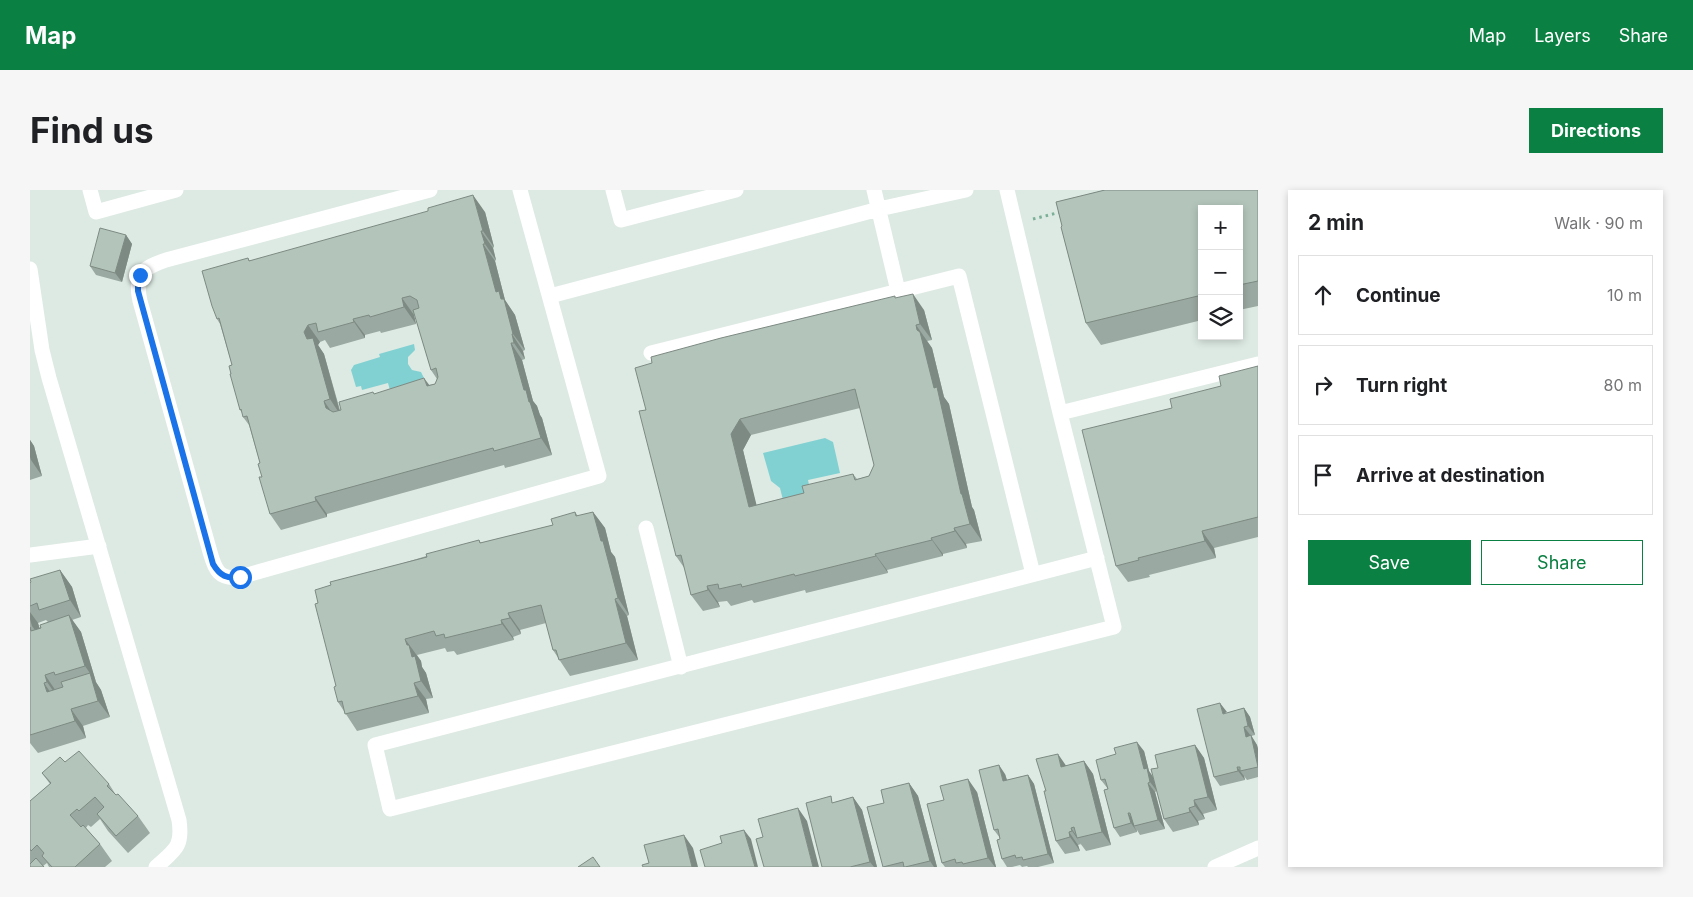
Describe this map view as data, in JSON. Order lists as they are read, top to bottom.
{
  "page": {
    "header": "Map",
    "nav": ["Map", "Layers", "Share"],
    "buttons": [
      "Directions",
      ["Save", "Share"]
    ],
    "title": "Find us",
    "heading": ["2 min", "Walk · 90 m"],
    "map_buttons": ["+", "−"],
    "list": [
      ["Continue", "10 m"],
      ["Turn right", "80 m"],
      "Arrive at destination"
    ]
  }
}
